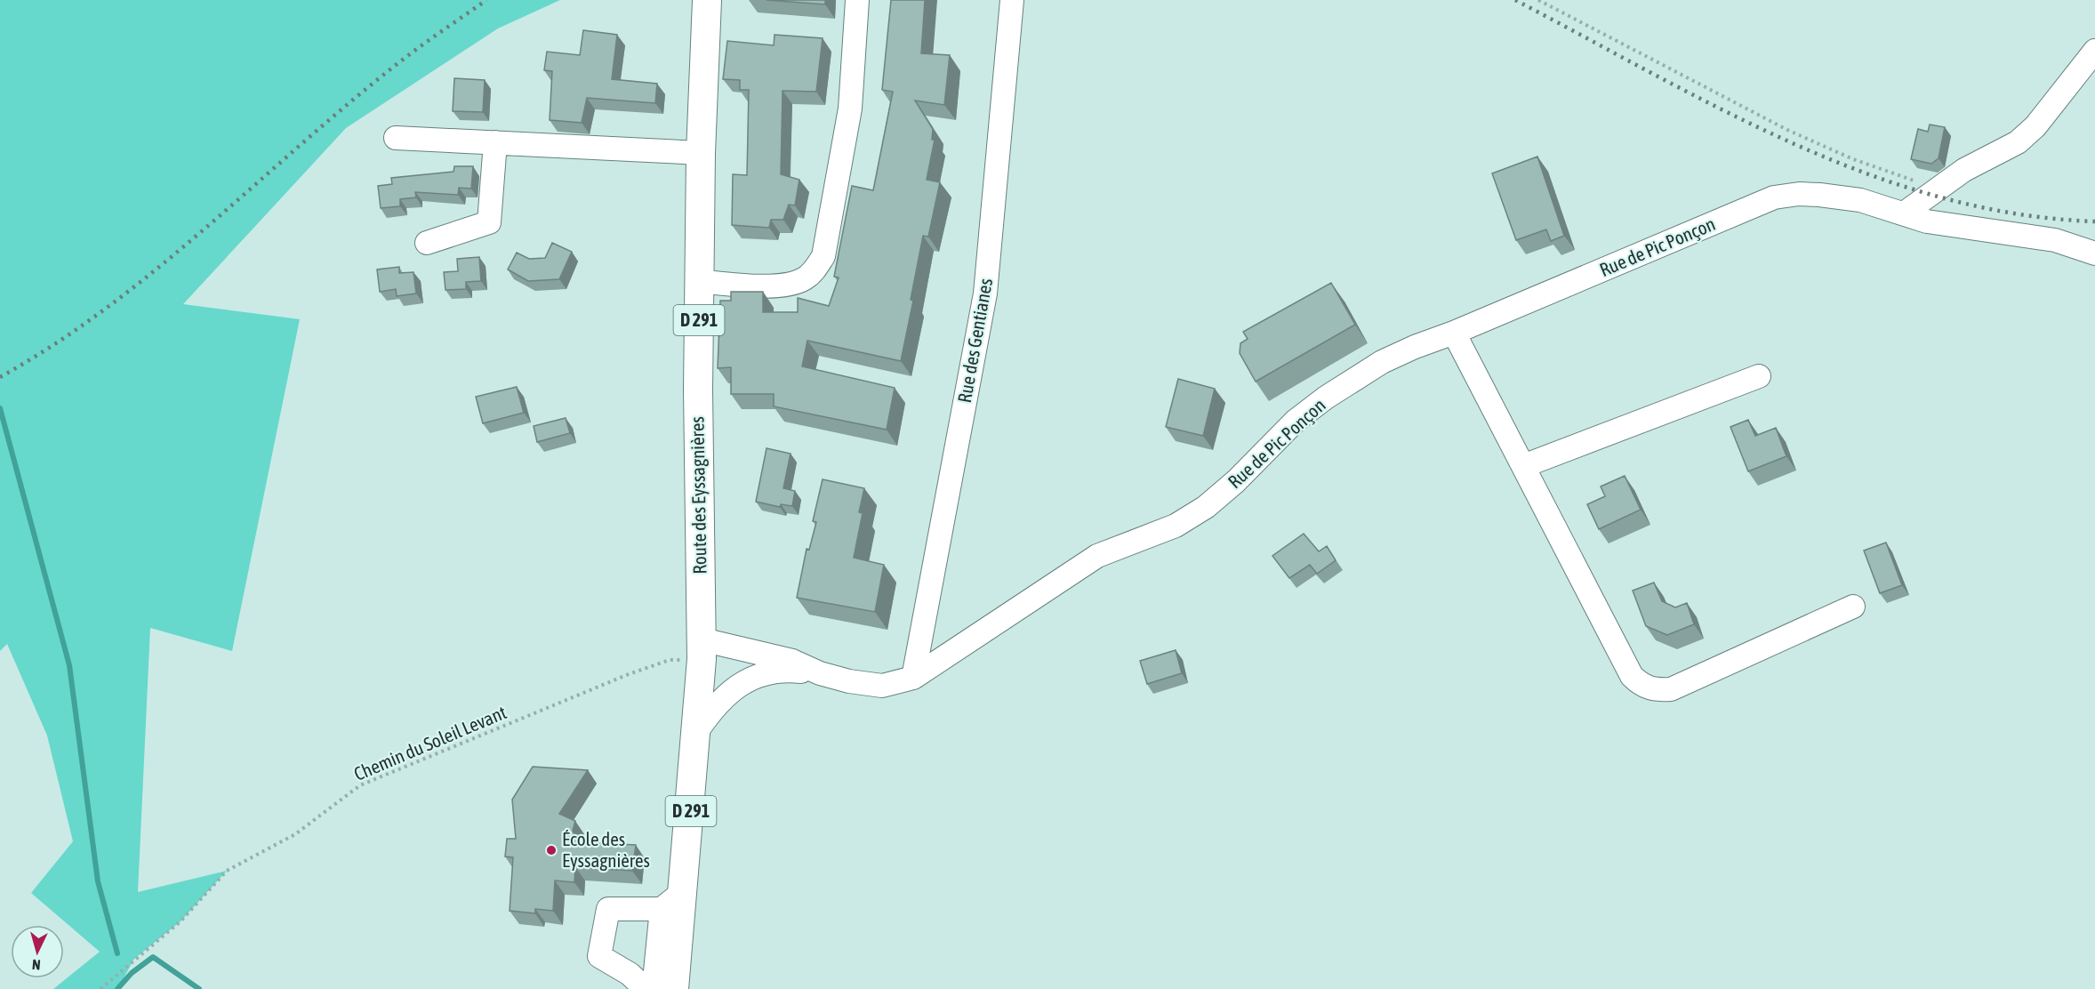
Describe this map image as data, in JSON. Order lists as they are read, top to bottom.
{
  "streets": {
    "main road": ["D 291", "Route des Eyssagnières"],
    "street": ["Rue de Pic Ponçon", "Rue des Gentianes"],
    "path": ["Chemin du Soleil Levant"]
  },
  "crossings": [
    ["Rue de Pic Ponçon", "Rue des Gentianes"],
    ["Rue de Pic Ponçon", "Route des Eyssagnières"],
    ["Rue de Pic Ponçon", "Chemin du Soleil Levant"],
    ["Route des Eyssagnières", "Chemin du Soleil Levant"]
  ],
  "places": ["École des Eyssagnières"],
  "north": "bottom"
}
